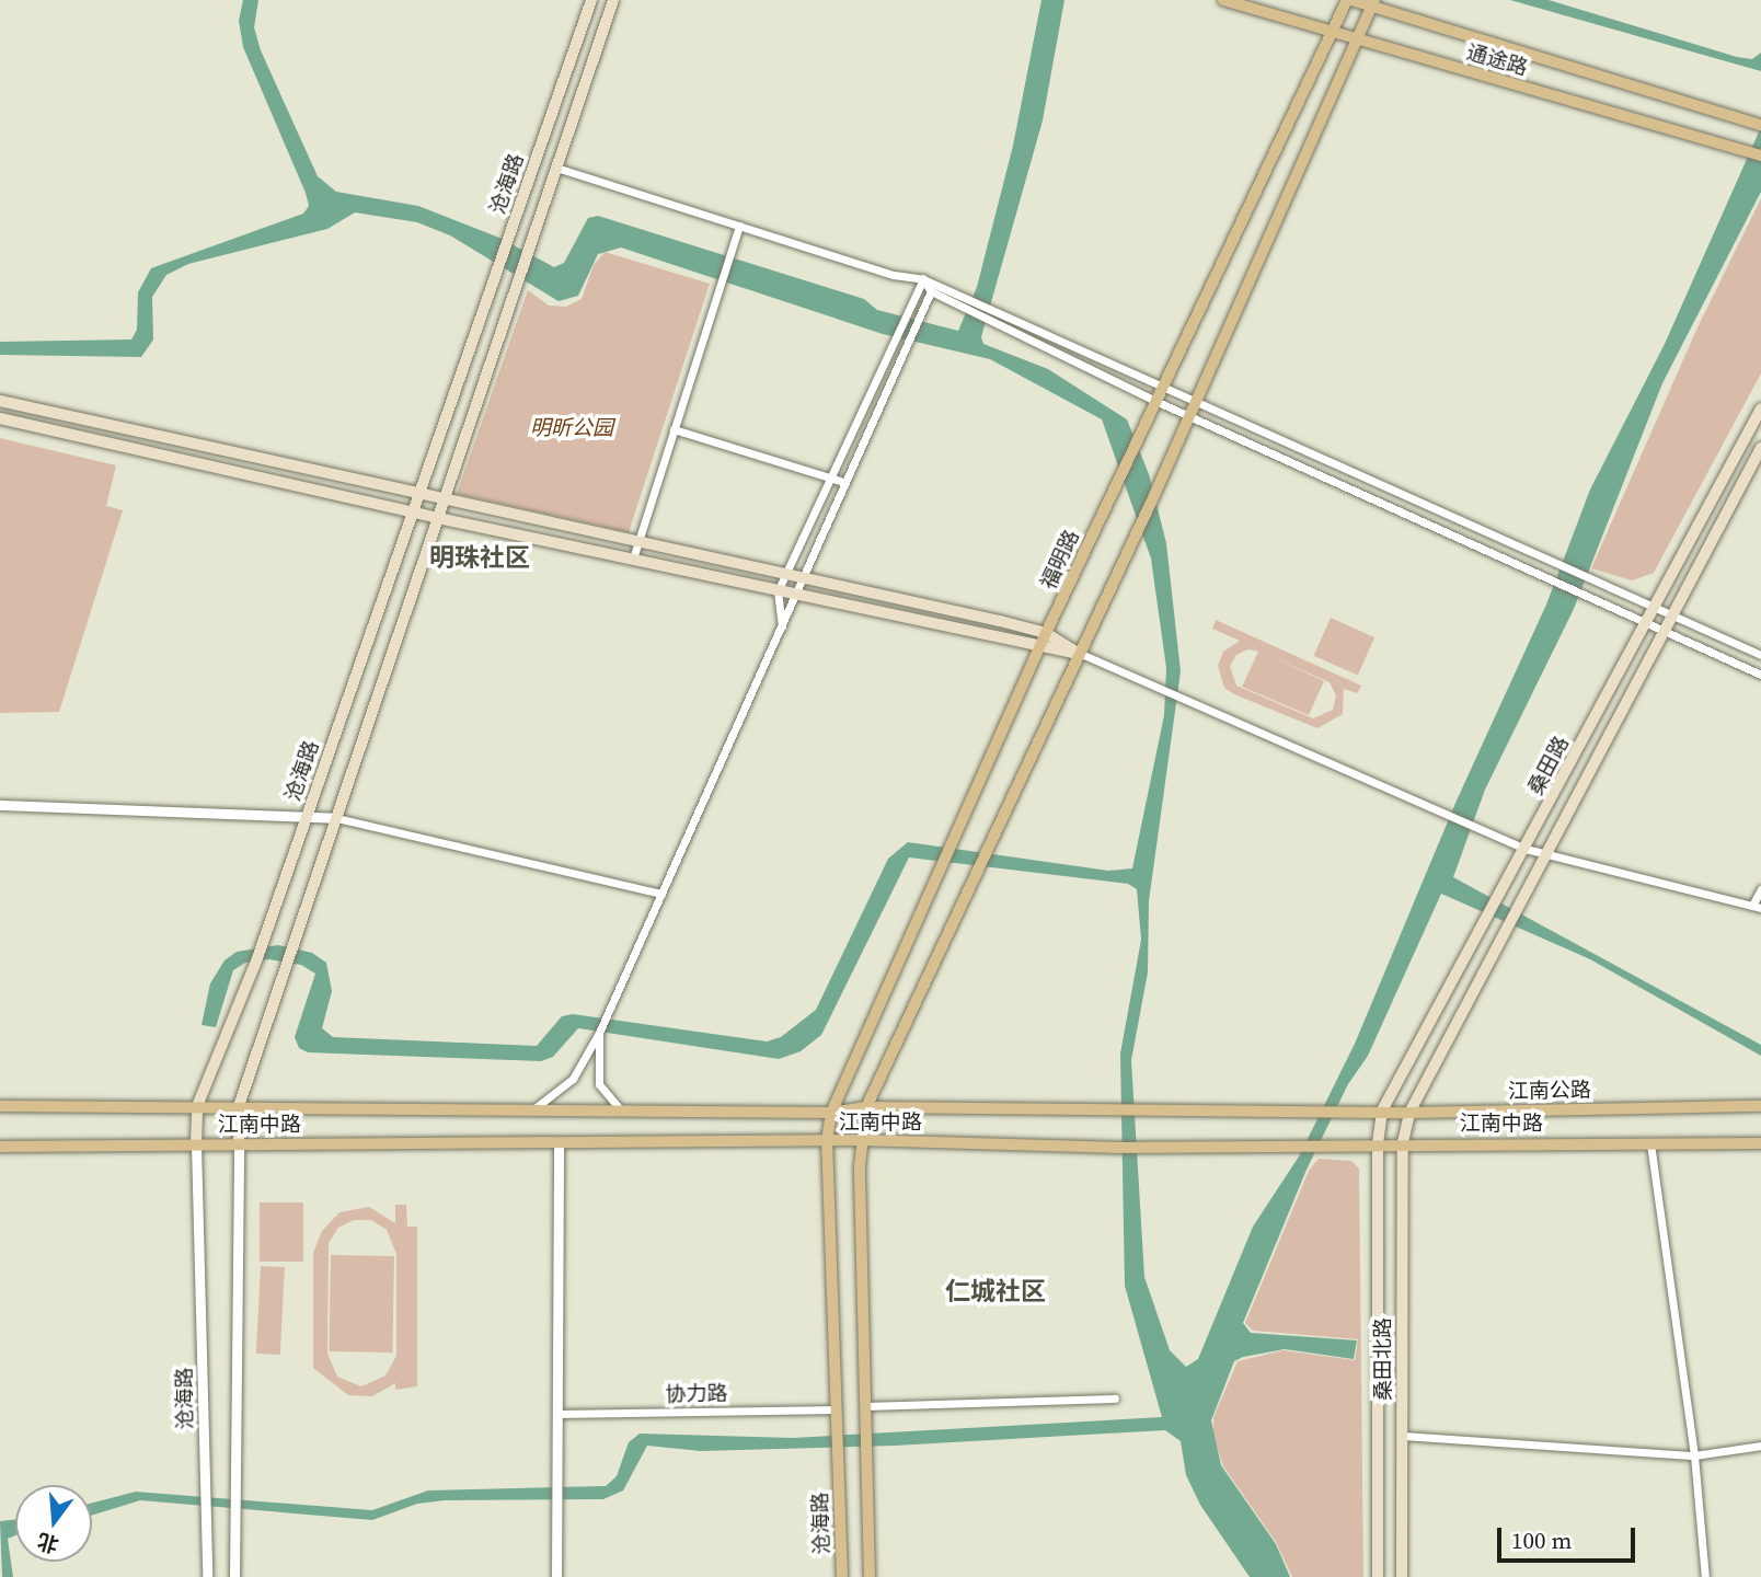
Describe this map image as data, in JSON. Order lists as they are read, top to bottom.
{
  "streets": {
    "main road": [
      "通途路",
      "沧海路",
      "福明路",
      "桑田路",
      "江南公路",
      "江南中路",
      "桑田北路"
    ],
    "street": ["协力路"]
  },
  "crossings": [
    ["通途路", "福明路"],
    ["沧海路", "福明路"],
    ["沧海路", "江南中路"],
    ["沧海路", "协力路"],
    ["福明路", "江南中路"],
    ["福明路", "协力路"],
    ["桑田路", "江南公路"],
    ["桑田路", "江南中路"],
    ["桑田路", "桑田北路"],
    ["江南公路", "江南中路"],
    ["江南中路", "桑田北路"]
  ],
  "districts": ["明珠社区", "仁城社区"],
  "parks": ["明昕公园"],
  "scale_bar": "100 m",
  "north": "bottom"
}
